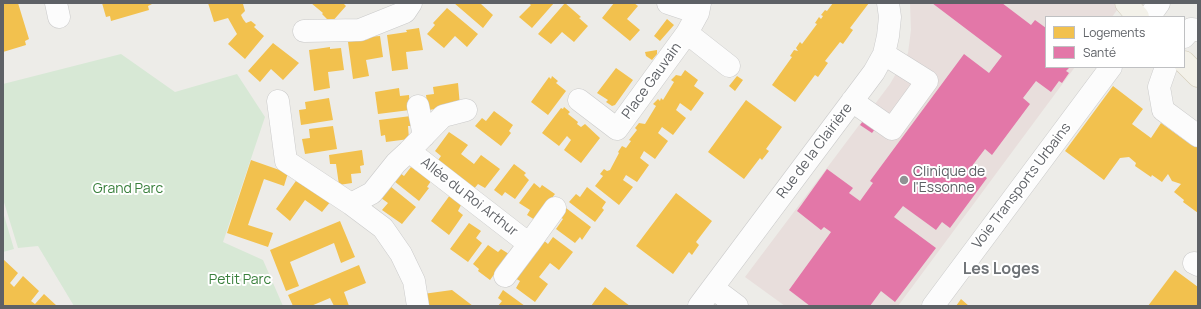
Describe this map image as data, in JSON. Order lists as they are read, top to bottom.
{
  "streets": {
    "street": [
      "Place Gauvain",
      "Rue de la Clairière",
      "Voie Transports Urbains",
      "Allée du Roi Arthur"
    ]
  },
  "districts": ["Les Loges"],
  "parks": ["Grand Parc", "Petit Parc"],
  "places": ["Clinique de l'Essonne"],
  "legend": ["Logements", "Santé"]
}
